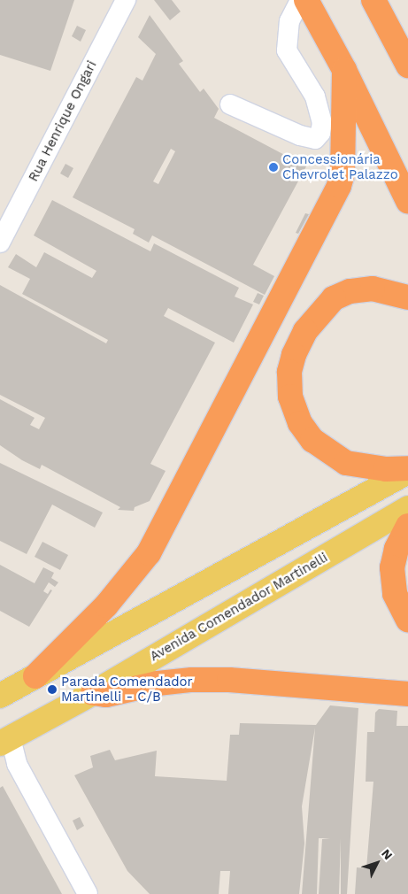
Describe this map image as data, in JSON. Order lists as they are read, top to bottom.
{
  "streets": {
    "main road": ["Avenida Comendador Martinelli"],
    "street": ["Rua Henrique Ongari"]
  },
  "places": ["Concessionária Chevrolet Palazzo", "Parada Comendador Martinelli - C/B"],
  "north": "top right"
}
